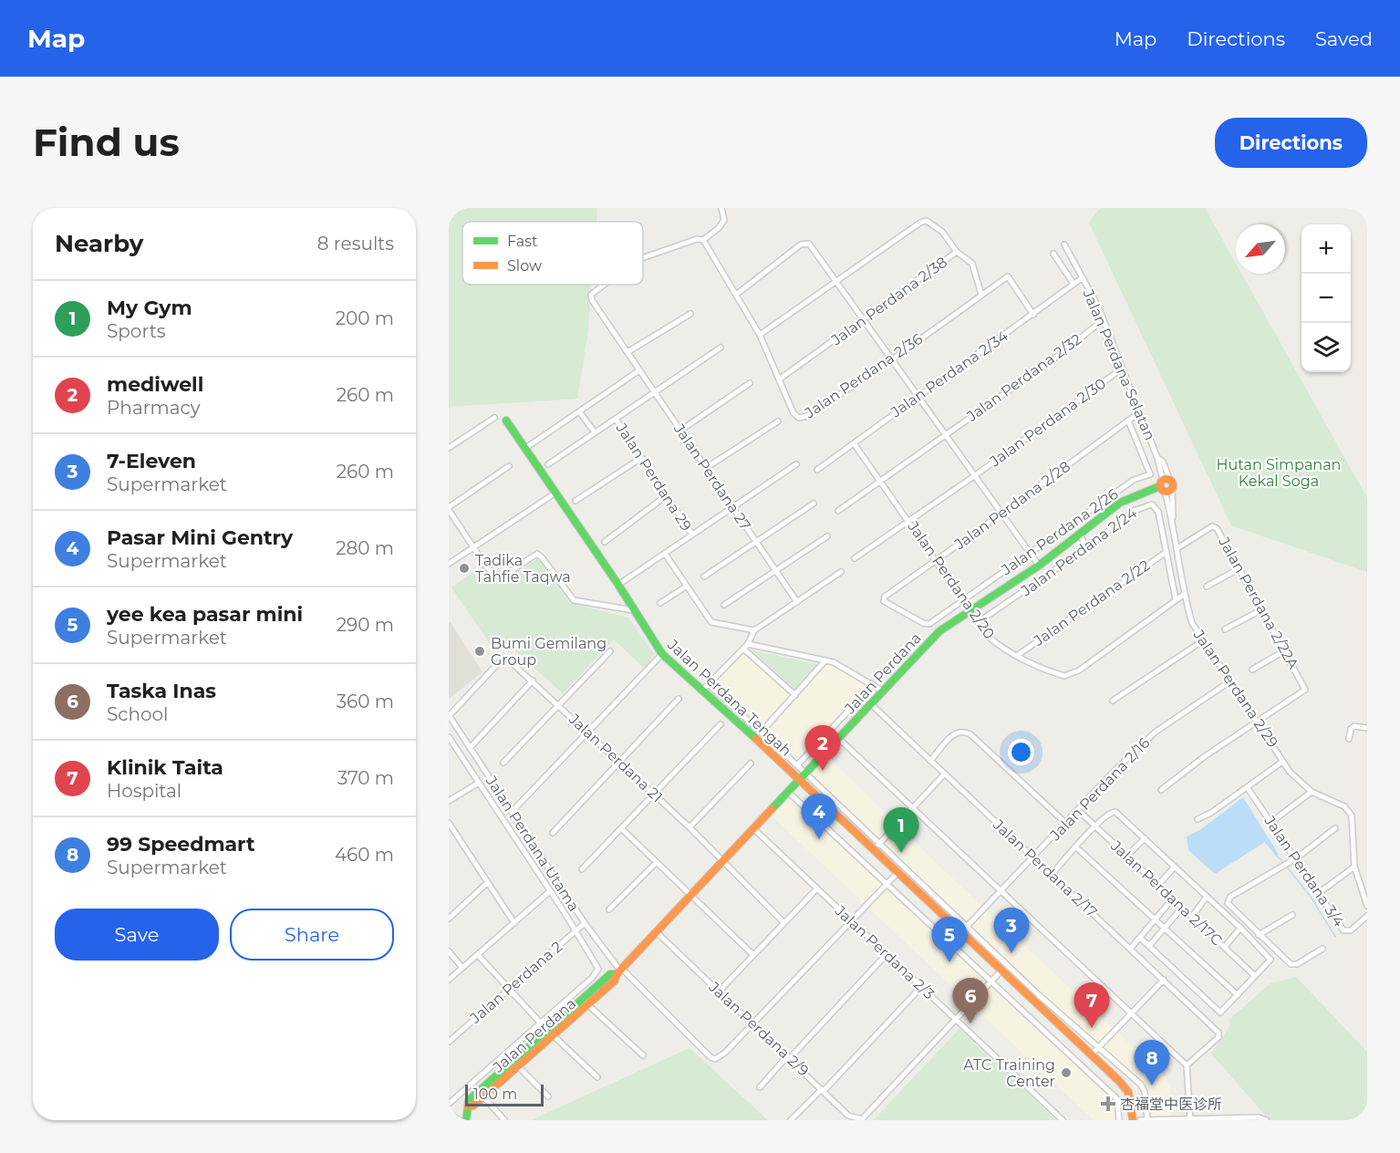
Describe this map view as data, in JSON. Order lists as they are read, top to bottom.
{
  "streets": {
    "street": [
      "Jalan Perdana 2/38",
      "Jalan Perdana Selatan",
      "Jalan Perdana 2/34",
      "Jalan Perdana 2/36",
      "Jalan Perdana 2/32",
      "Jalan Perdana 2/30",
      "Jalan Perdana 29",
      "Jalan Perdana 27",
      "Jalan Perdana 2/28",
      "Jalan Perdana 2/26",
      "Jalan Perdana 2/24",
      "Jalan Perdana 2/20",
      "Jalan Perdana 2/22",
      "Jalan Perdana 2/22A",
      "Jalan Perdana",
      "Jalan Perdana 2/29",
      "Jalan Perdana Tengah",
      "Jalan Perdana 21",
      "Jalan Perdana 2/16",
      "Jalan Perdana Utama",
      "Jalan Perdana 2/17",
      "Jalan Perdana 3/4",
      "Jalan Perdana 2/17C",
      "Jalan Perdana 2/3",
      "Jalan Perdana 2",
      "Jalan Perdana 2/9"
    ]
  },
  "crossings": [
    ["Jalan Perdana 2/38", "Jalan Perdana 2/36"],
    ["Jalan Perdana Selatan", "Jalan Perdana 2/34"],
    ["Jalan Perdana Selatan", "Jalan Perdana 2/32"],
    ["Jalan Perdana Selatan", "Jalan Perdana 2/30"],
    ["Jalan Perdana Selatan", "Jalan Perdana 2/28"],
    ["Jalan Perdana Selatan", "Jalan Perdana"],
    ["Jalan Perdana Selatan", "Jalan Perdana 2/29"],
    ["Jalan Perdana 2/34", "Jalan Perdana 2/36"],
    ["Jalan Perdana 2/34", "Jalan Perdana 2/20"],
    ["Jalan Perdana 2/32", "Jalan Perdana 2/20"],
    ["Jalan Perdana 2/30", "Jalan Perdana 2/20"],
    ["Jalan Perdana 2/28", "Jalan Perdana 2/26"],
    ["Jalan Perdana 2/28", "Jalan Perdana 2/20"],
    ["Jalan Perdana 2/26", "Jalan Perdana 2/20"],
    ["Jalan Perdana 2/24", "Jalan Perdana 2/20"],
    ["Jalan Perdana 2/24", "Jalan Perdana 2/22"],
    ["Jalan Perdana 2/20", "Jalan Perdana 2/22"],
    ["Jalan Perdana 2/20", "Jalan Perdana"],
    ["Jalan Perdana 2/20", "Jalan Perdana 2/29"],
    ["Jalan Perdana 2/22A", "Jalan Perdana 2/29"],
    ["Jalan Perdana", "Jalan Perdana 2/29"],
    ["Jalan Perdana", "Jalan Perdana Tengah"],
    ["Jalan Perdana", "Jalan Perdana 21"],
    ["Jalan Perdana", "Jalan Perdana Utama"],
    ["Jalan Perdana", "Jalan Perdana 2/17"],
    ["Jalan Perdana", "Jalan Perdana 2/3"],
    ["Jalan Perdana", "Jalan Perdana 2/9"],
    ["Jalan Perdana 2/29", "Jalan Perdana 2/16"],
    ["Jalan Perdana Tengah", "Jalan Perdana 2/16"],
    ["Jalan Perdana Tengah", "Jalan Perdana Utama"],
    ["Jalan Perdana 21", "Jalan Perdana Utama"],
    ["Jalan Perdana 2/16", "Jalan Perdana 2/17"],
    ["Jalan Perdana 2/16", "Jalan Perdana 2/17C"],
    ["Jalan Perdana Utama", "Jalan Perdana 2/3"],
    ["Jalan Perdana Utama", "Jalan Perdana 2"],
    ["Jalan Perdana Utama", "Jalan Perdana 2/9"]
  ],
  "parks": ["Hutan Simpanan Kekal Soga"],
  "places": {
    "other": ["Tadika Tahfie Taqwa", "Bumi Gemilang Group", "ATC Training Center"],
    "health": ["杏福堂中医诊所"]
  },
  "legend": ["Fast", "Slow"],
  "scale_bar": "100 m",
  "north": "bottom left",
  "page": {
    "header": "Map",
    "nav": ["Map", "Directions", "Saved"],
    "buttons": [
      "Directions",
      ["Save", "Share"]
    ],
    "title": "Find us",
    "heading": ["Nearby", "8 results"],
    "map_buttons": ["+", "−"],
    "list": [
      {
        "mark": "1",
        "name": "My Gym",
        "note": "Sports",
        "value": "200 m"
      },
      {
        "mark": "2",
        "name": "mediwell",
        "note": "Pharmacy",
        "value": "260 m"
      },
      {
        "mark": "3",
        "name": "7-Eleven",
        "note": "Supermarket",
        "value": "260 m"
      },
      {
        "mark": "4",
        "name": "Pasar Mini Gentry",
        "note": "Supermarket",
        "value": "280 m"
      },
      {
        "mark": "5",
        "name": "yee kea pasar mini",
        "note": "Supermarket",
        "value": "290 m"
      },
      {
        "mark": "6",
        "name": "Taska Inas",
        "note": "School",
        "value": "360 m"
      },
      {
        "mark": "7",
        "name": "Klinik Taita",
        "note": "Hospital",
        "value": "370 m"
      },
      {
        "mark": "8",
        "name": "99 Speedmart",
        "note": "Supermarket",
        "value": "460 m"
      }
    ],
    "pins": [
      "2",
      "4",
      "1",
      "3",
      "5",
      "6",
      "7",
      "8"
    ],
    "scale": "100 m"
  }
}
